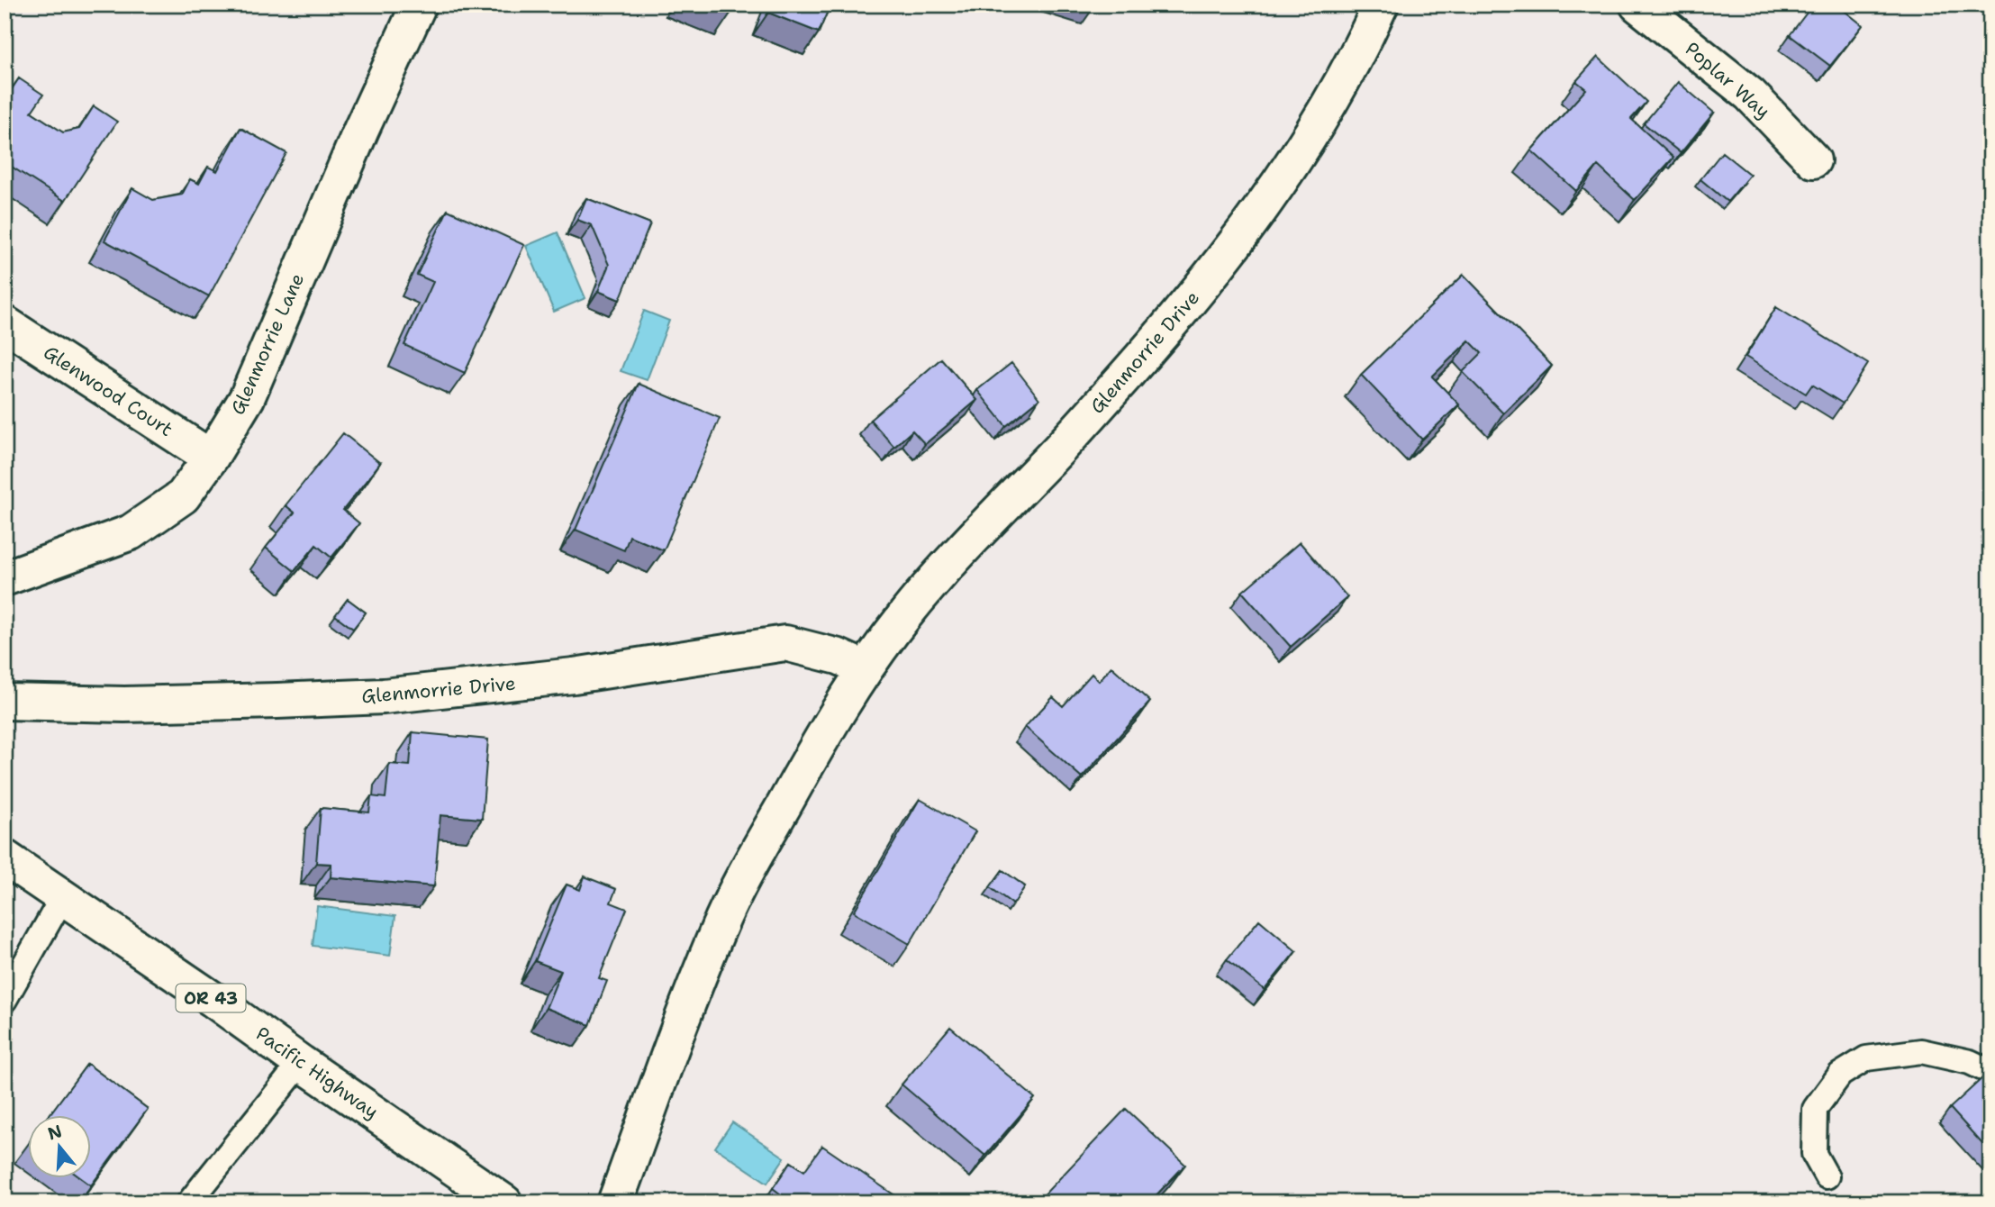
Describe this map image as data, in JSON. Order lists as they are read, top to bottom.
{
  "streets": {
    "street": [
      "Poplar Way",
      "Glenmorrie Lane",
      "Glenmorrie Drive",
      "Glenwood Court",
      "OR 43",
      "Pacific Highway"
    ]
  },
  "crossings": [
    ["Glenmorrie Lane", "Glenwood Court"]
  ],
  "north": "top"
}
